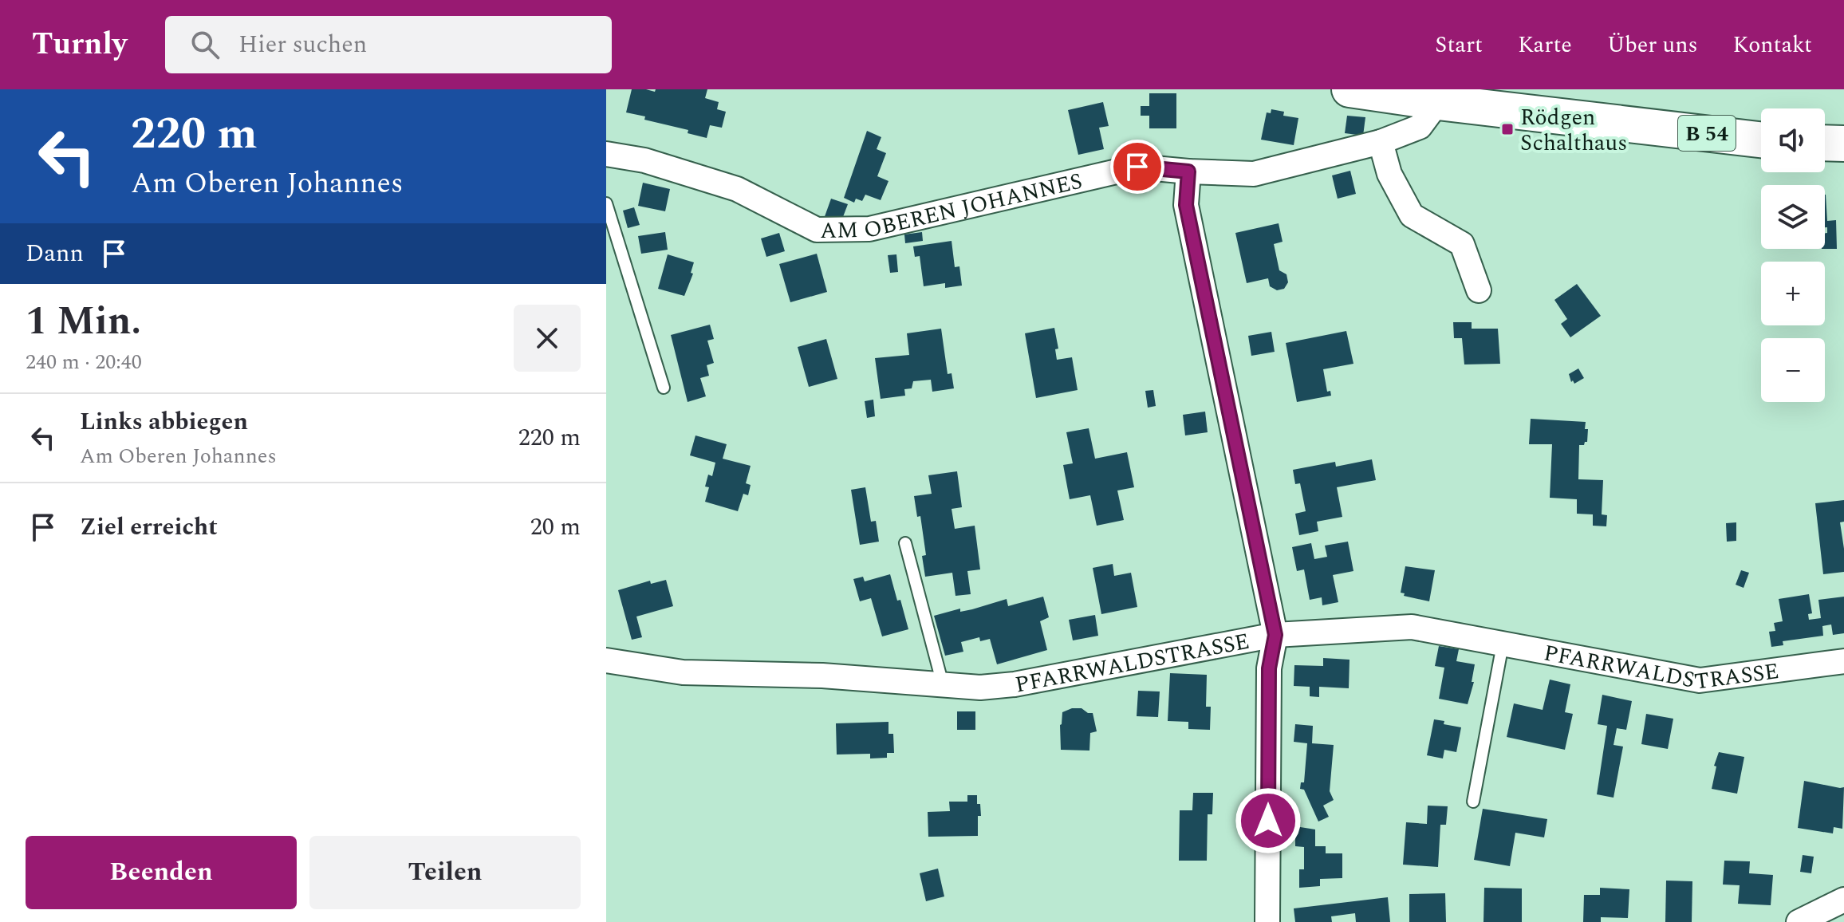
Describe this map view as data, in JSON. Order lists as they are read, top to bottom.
{
  "streets": {
    "main road": ["B 54"],
    "street": ["AM OBEREN JOHANNES", "PFARRWALDSTRASSE"]
  },
  "crossings": [
    ["B 54", "AM OBEREN JOHANNES"]
  ],
  "places": {
    "transit": ["Rödgen Schalthaus"]
  },
  "page": {
    "header": "Turnly",
    "search": "Hier suchen",
    "nav": [
      "Start",
      "Karte",
      "Über uns",
      "Kontakt"
    ],
    "turn": ["220 m", "Am Oberen Johannes"],
    "map_buttons": ["+", "−"],
    "then": "Dann",
    "heading": ["1 Min.", "240 m · 20:40"],
    "list": [
      {
        "name": "Links abbiegen",
        "note": "Am Oberen Johannes",
        "value": "220 m"
      },
      {
        "name": "Ziel erreicht",
        "value": "20 m"
      }
    ],
    "buttons": ["Beenden", "Teilen"]
  }
}
